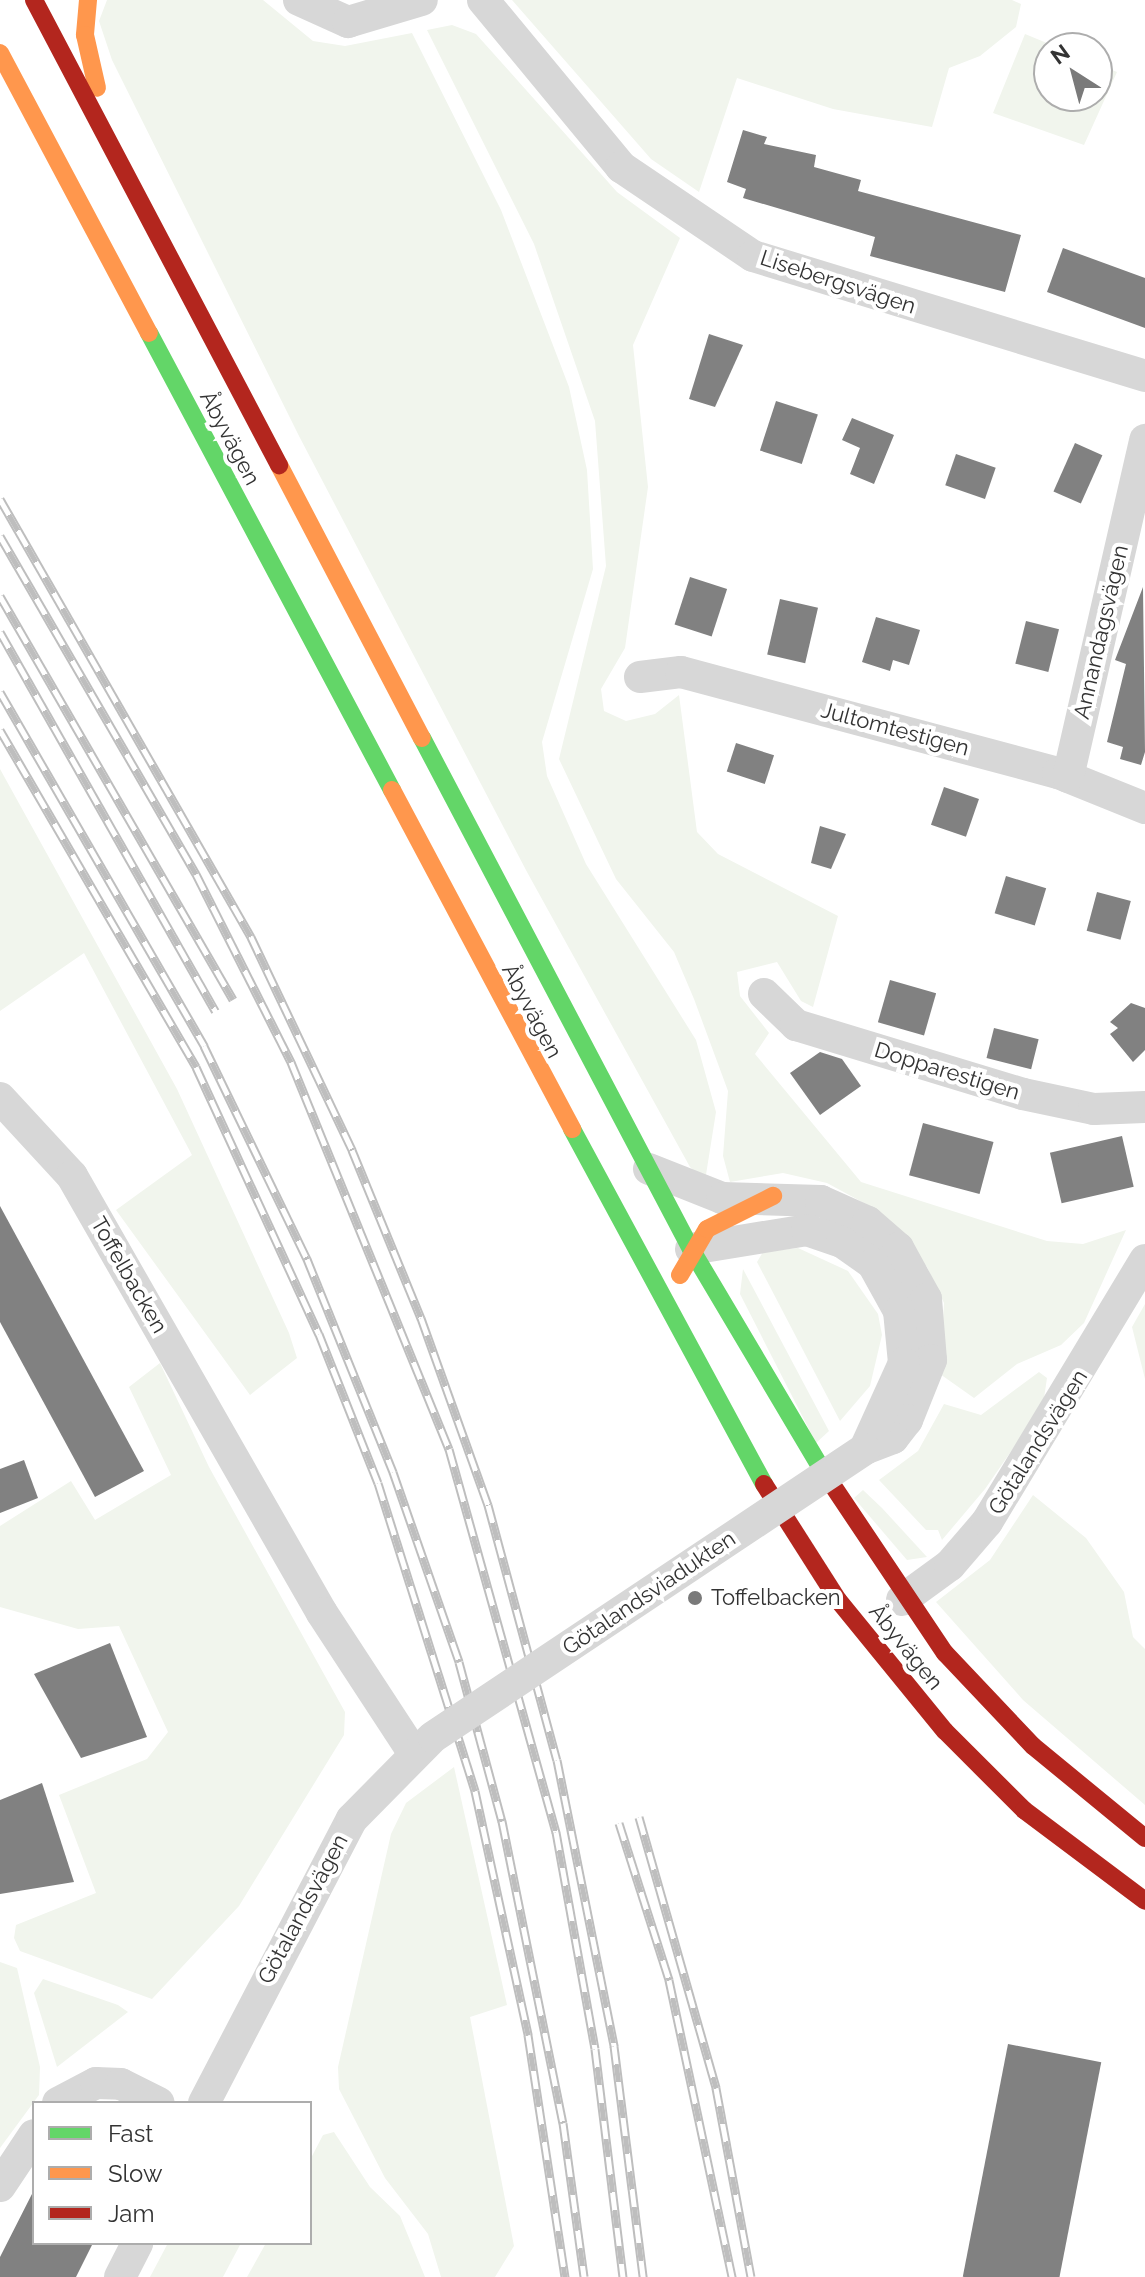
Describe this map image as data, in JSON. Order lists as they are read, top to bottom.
{
  "streets": {
    "street": [
      "Lisebergsvägen",
      "Åbyvägen",
      "Annandagsvägen",
      "Jultomtestigen",
      "Dopparestigen",
      "Toffelbacken",
      "Götalandsvägen",
      "Götalandsviadukten"
    ]
  },
  "crossings": [
    ["Åbyvägen", "Götalandsvägen"],
    ["Åbyvägen", "Götalandsviadukten"],
    ["Annandagsvägen", "Jultomtestigen"],
    ["Toffelbacken", "Götalandsvägen"],
    ["Toffelbacken", "Götalandsviadukten"],
    ["Götalandsvägen", "Götalandsviadukten"]
  ],
  "places": ["Toffelbacken"],
  "legend": ["Fast", "Slow", "Jam"],
  "north": "top left"
}
